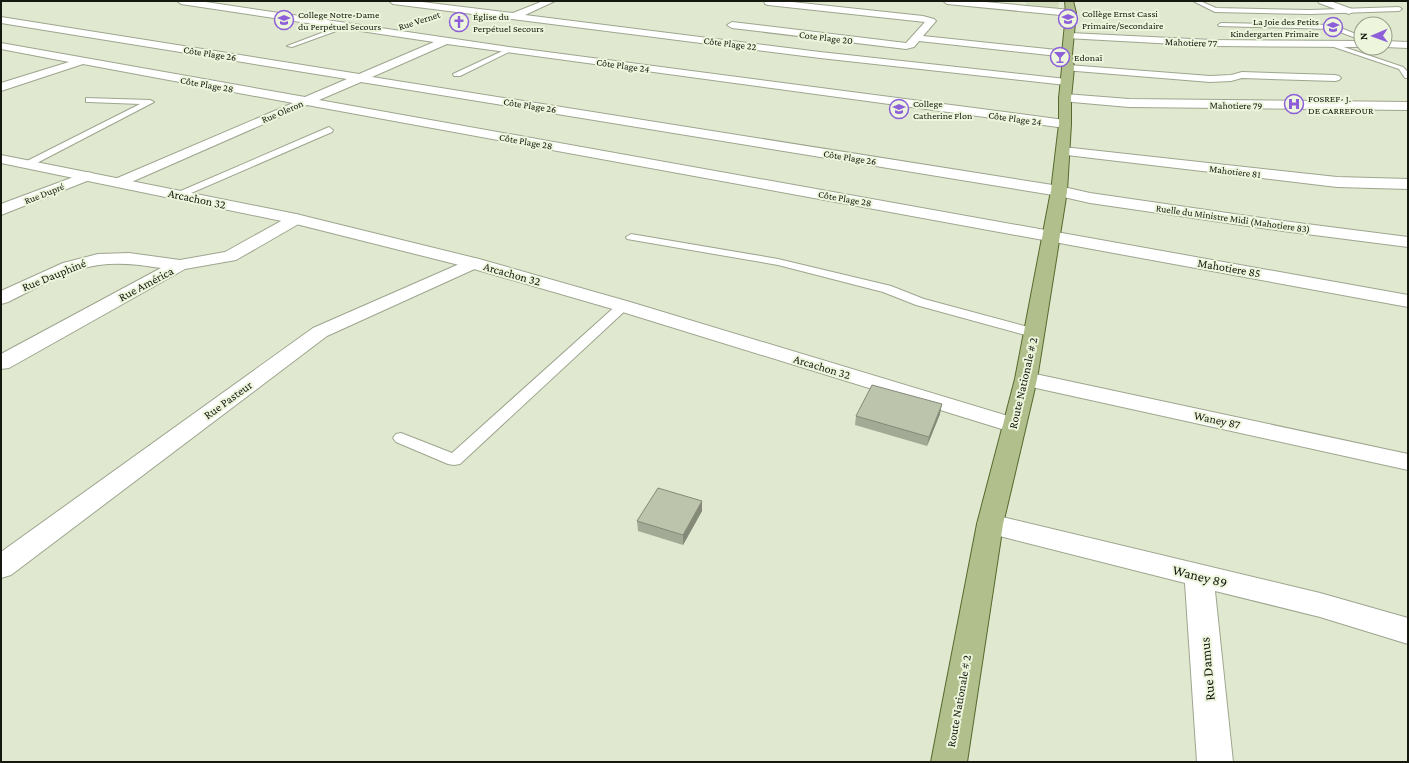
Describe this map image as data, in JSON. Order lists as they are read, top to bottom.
{
  "streets": {
    "main road": ["Route Nationale # 2"],
    "street": [
      "Rue Vernet",
      "Cote Plage 20",
      "Mahotiere 77",
      "Côte Plage 22",
      "Côte Plage 26",
      "Côte Plage 24",
      "Côte Plage 28",
      "Mahotiere 79",
      "Rue Oleron",
      "Mahotiere 81",
      "Rue Dupré",
      "Arcachon 32",
      "Ruelle du Ministre Midi (Mahotiere 83)",
      "Mahotiere 85",
      "Rue Dauphiné",
      "Rue América",
      "Rue Pasteur",
      "Waney 87",
      "Waney 89",
      "Rue Damus"
    ]
  },
  "crossings": [
    ["Rue Vernet", "Côte Plage 22"],
    ["Rue Vernet", "Côte Plage 24"],
    ["Mahotiere 77", "Côte Plage 22"],
    ["Mahotiere 77", "Mahotiere 79"],
    ["Mahotiere 77", "Route Nationale # 2"],
    ["Côte Plage 22", "Mahotiere 79"],
    ["Côte Plage 22", "Route Nationale # 2"],
    ["Côte Plage 26", "Rue Oleron"],
    ["Côte Plage 26", "Ruelle du Ministre Midi (Mahotiere 83)"],
    ["Côte Plage 26", "Route Nationale # 2"],
    ["Côte Plage 24", "Rue Oleron"],
    ["Côte Plage 24", "Route Nationale # 2"],
    ["Côte Plage 28", "Rue Oleron"],
    ["Côte Plage 28", "Mahotiere 85"],
    ["Côte Plage 28", "Route Nationale # 2"],
    ["Mahotiere 79", "Route Nationale # 2"],
    ["Rue Oleron", "Arcachon 32"],
    ["Mahotiere 81", "Route Nationale # 2"],
    ["Rue Dupré", "Arcachon 32"],
    ["Arcachon 32", "Rue América"],
    ["Arcachon 32", "Route Nationale # 2"],
    ["Arcachon 32", "Rue Pasteur"],
    ["Ruelle du Ministre Midi (Mahotiere 83)", "Route Nationale # 2"],
    ["Mahotiere 85", "Route Nationale # 2"],
    ["Rue Dauphiné", "Rue América"],
    ["Route Nationale # 2", "Waney 87"],
    ["Route Nationale # 2", "Waney 89"],
    ["Waney 89", "Rue Damus"]
  ],
  "places": {
    "school or university": [
      "Collège Ernst Cassi Primaire/Secondaire",
      "College Notre-Dame du Perpétuel Secours",
      "La Joie des Petits Kindergarten Primaire",
      "College Catherine Flon"
    ],
    "church": ["Église du Perpétuel Secours"],
    "bar": ["Edonaï"],
    "hospital": ["FOSREF- J. DE CARREFOUR"]
  },
  "north": "left"
}
